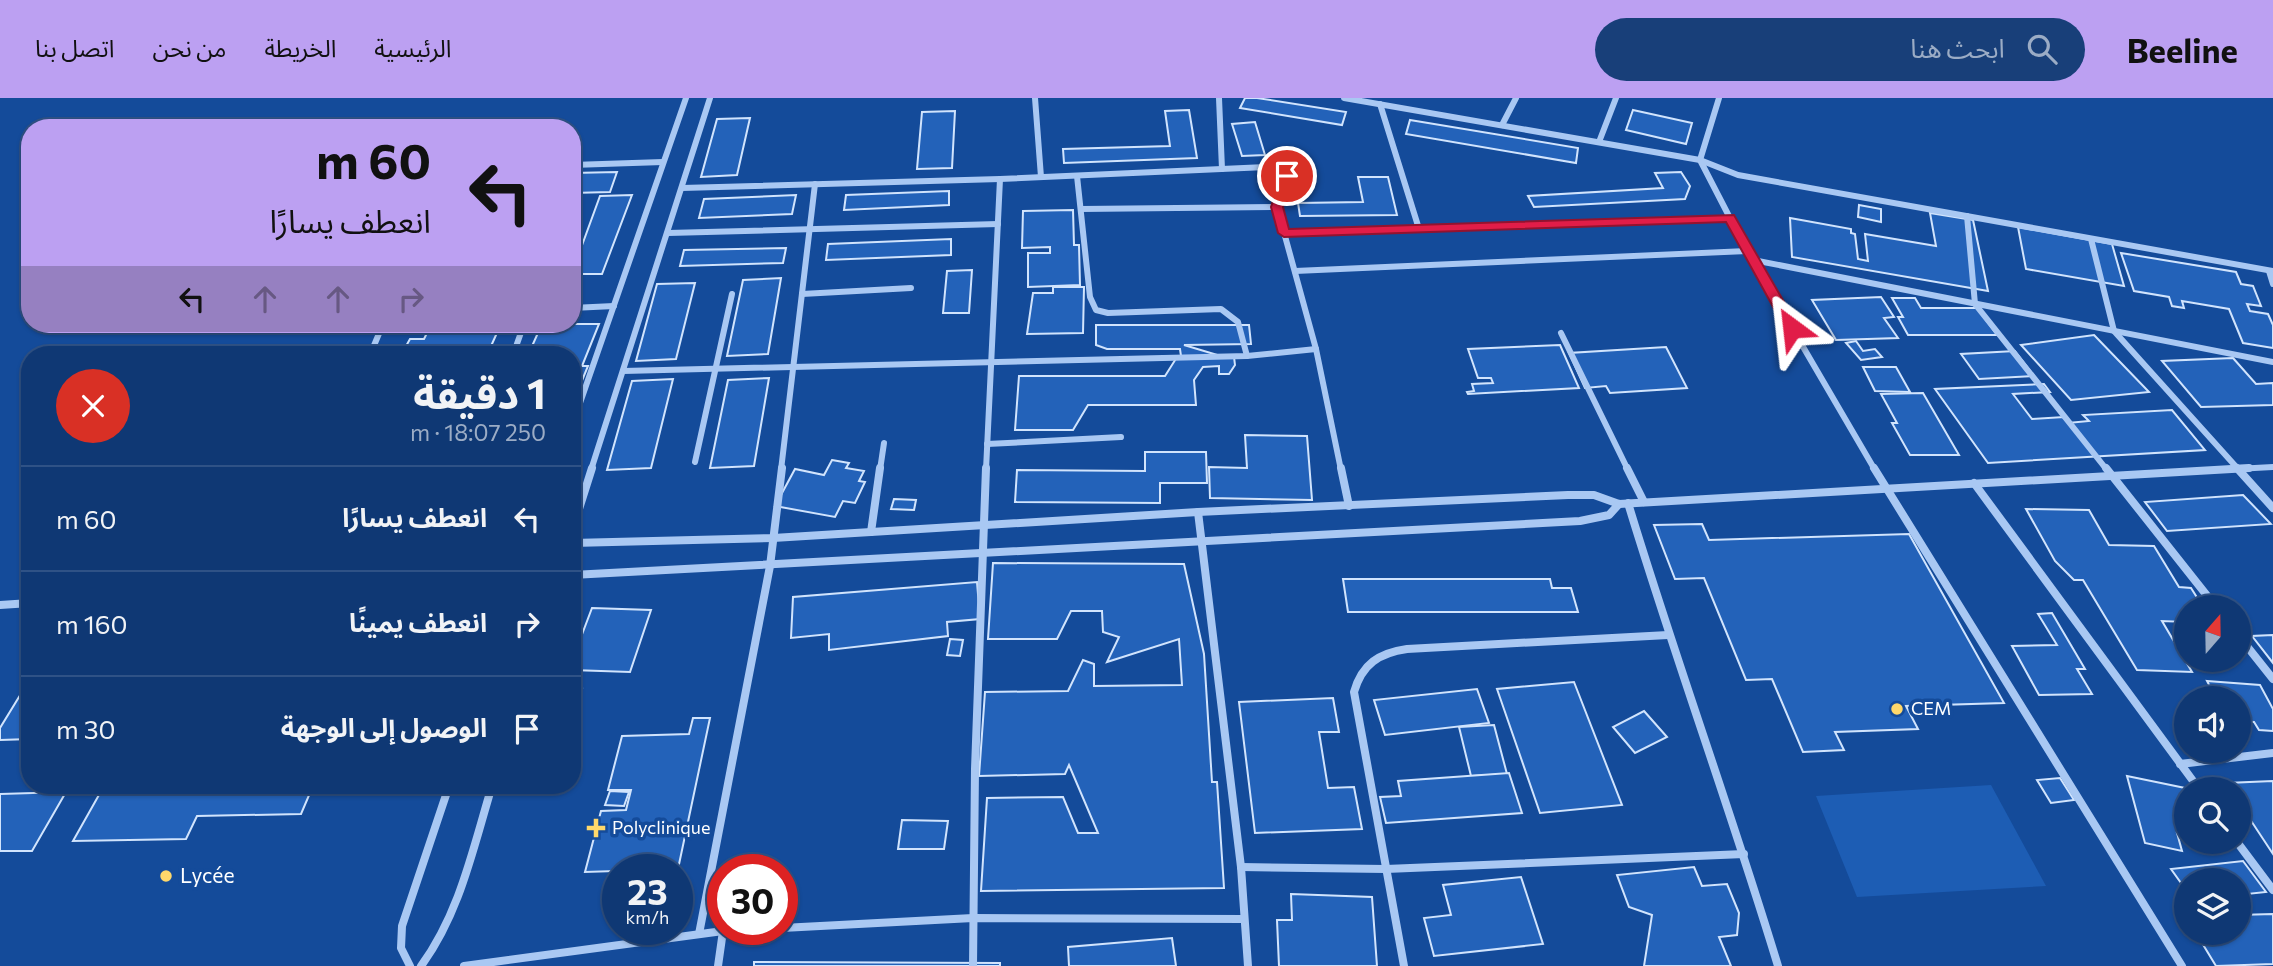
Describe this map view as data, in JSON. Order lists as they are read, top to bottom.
{
  "places": {
    "other": ["CEM", "Lycée"],
    "health": ["Polyclinique"]
  },
  "north": "top",
  "page": {
    "header": "Beeline",
    "search": "ابحث هنا",
    "nav": [
      "الرئيسية",
      "الخريطة",
      "من نحن",
      "اتصل بنا"
    ],
    "turn": ["60 m", "انعطف يسارًا"],
    "heading": ["1 دقيقة", "250 m · 18:07"],
    "list": [
      {
        "name": "انعطف يسارًا",
        "value": "60 m"
      },
      {
        "name": "انعطف يمينًا",
        "value": "160 m"
      },
      {
        "name": "الوصول إلى الوجهة",
        "value": "30 m"
      }
    ],
    "speed": "23 km/h",
    "limit": "30"
  }
}
